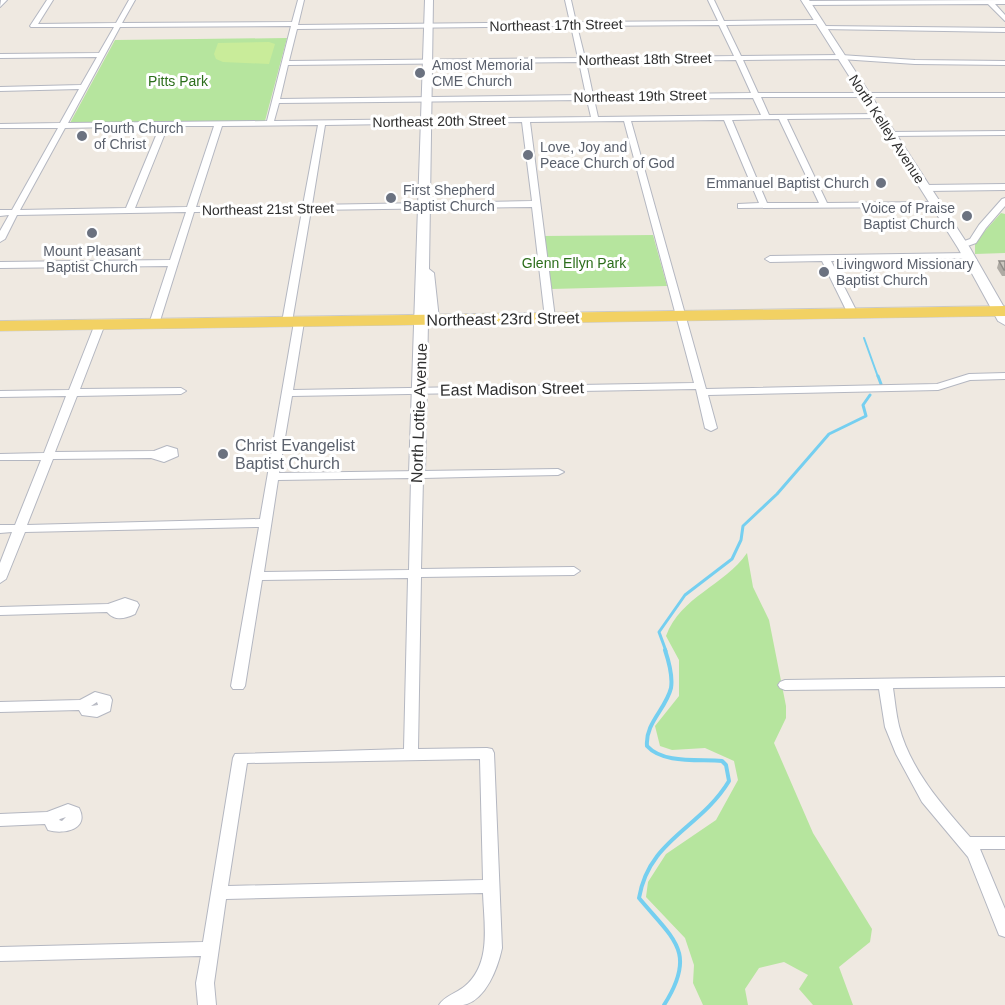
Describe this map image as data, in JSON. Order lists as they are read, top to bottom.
{
  "streets": {
    "main road": ["Northeast 23rd Street"],
    "street": [
      "Northeast 17th Street",
      "Northeast 18th Street",
      "Northeast 19th Street",
      "Northeast 20th Street",
      "North Kelley Avenue",
      "Northeast 21st Street",
      "East Madison Street",
      "North Lottie Avenue"
    ]
  },
  "crossings": [
    ["Northeast 17th Street", "North Kelley Avenue"],
    ["Northeast 17th Street", "North Lottie Avenue"],
    ["Northeast 18th Street", "North Kelley Avenue"],
    ["Northeast 18th Street", "North Lottie Avenue"],
    ["Northeast 19th Street", "North Kelley Avenue"],
    ["Northeast 19th Street", "North Lottie Avenue"],
    ["Northeast 20th Street", "North Kelley Avenue"],
    ["Northeast 20th Street", "North Lottie Avenue"],
    ["North Kelley Avenue", "Northeast 23rd Street"],
    ["Northeast 21st Street", "North Lottie Avenue"],
    ["Northeast 23rd Street", "North Lottie Avenue"],
    ["East Madison Street", "North Lottie Avenue"]
  ],
  "parks": ["Pitts Park", "Glenn Ellyn Park"],
  "places": [
    "Amost Memorial CME Church",
    "Fourth Church of Christ",
    "Love, Joy and Peace Church of God",
    "Emmanuel Baptist Church",
    "First Shepherd Baptist Church",
    "Voice of Praise Baptist Church",
    "Mount Pleasant Baptist Church",
    "Livingword Missionary Baptist Church",
    "Christ Evangelist Baptist Church"
  ]
}
